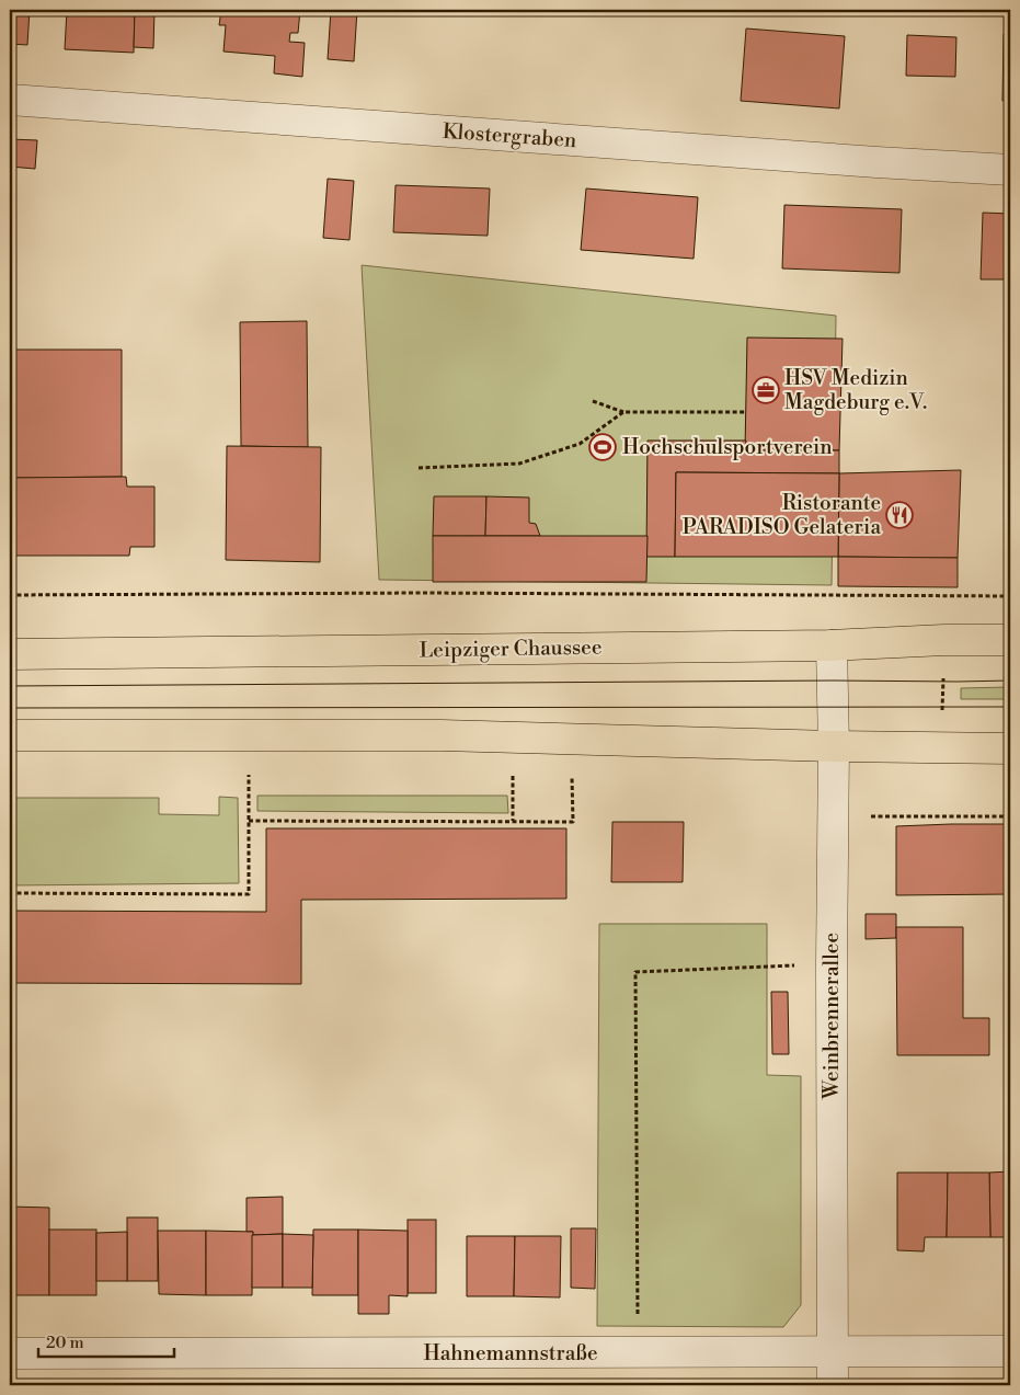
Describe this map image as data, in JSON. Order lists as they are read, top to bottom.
{
  "streets": {
    "main road": ["Leipziger Chaussee"],
    "street": ["Klostergraben", "Weinbrennerallee", "Hahnemannstraße"]
  },
  "crossings": [
    ["Leipziger Chaussee", "Weinbrennerallee"],
    ["Weinbrennerallee", "Hahnemannstraße"]
  ],
  "places": {
    "office": ["HSV Medizin Magdeburg e.V."],
    "sports": ["Hochschulsportverein"],
    "restaurant": ["Ristorante PARADISO Gelateria"]
  },
  "scale_bar": "20 m"
}
